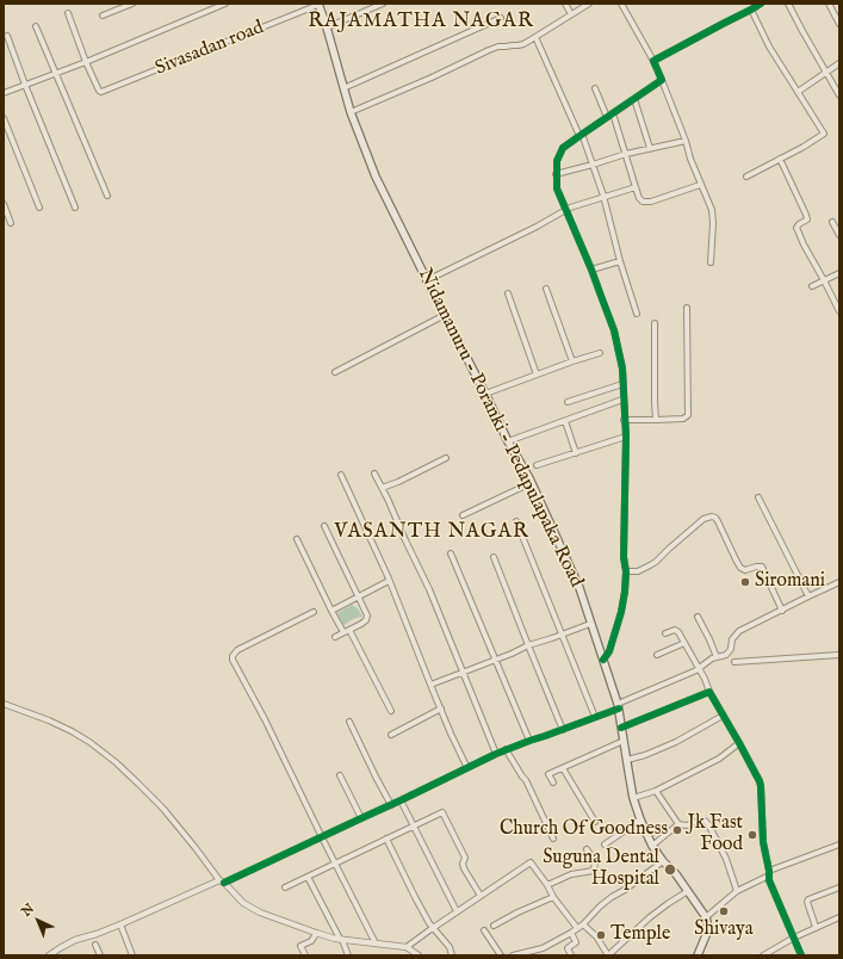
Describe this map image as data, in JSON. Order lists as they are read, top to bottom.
{
  "streets": {
    "main road": ["Nidamanuru - Poranki - Pedapulapaka Road"],
    "street": ["Sivasadan road"]
  },
  "crossings": [
    ["Sivasadan road", "Nidamanuru - Poranki - Pedapulapaka Road"]
  ],
  "districts": ["RAJAMATHA NAGAR", "VASANTH NAGAR"],
  "places": [
    "Siromani",
    "Church Of Goodness",
    "Jk Fast Food",
    "Suguna Dental Hospital",
    "Shivaya",
    "Temple"
  ],
  "north": "top left"
}
